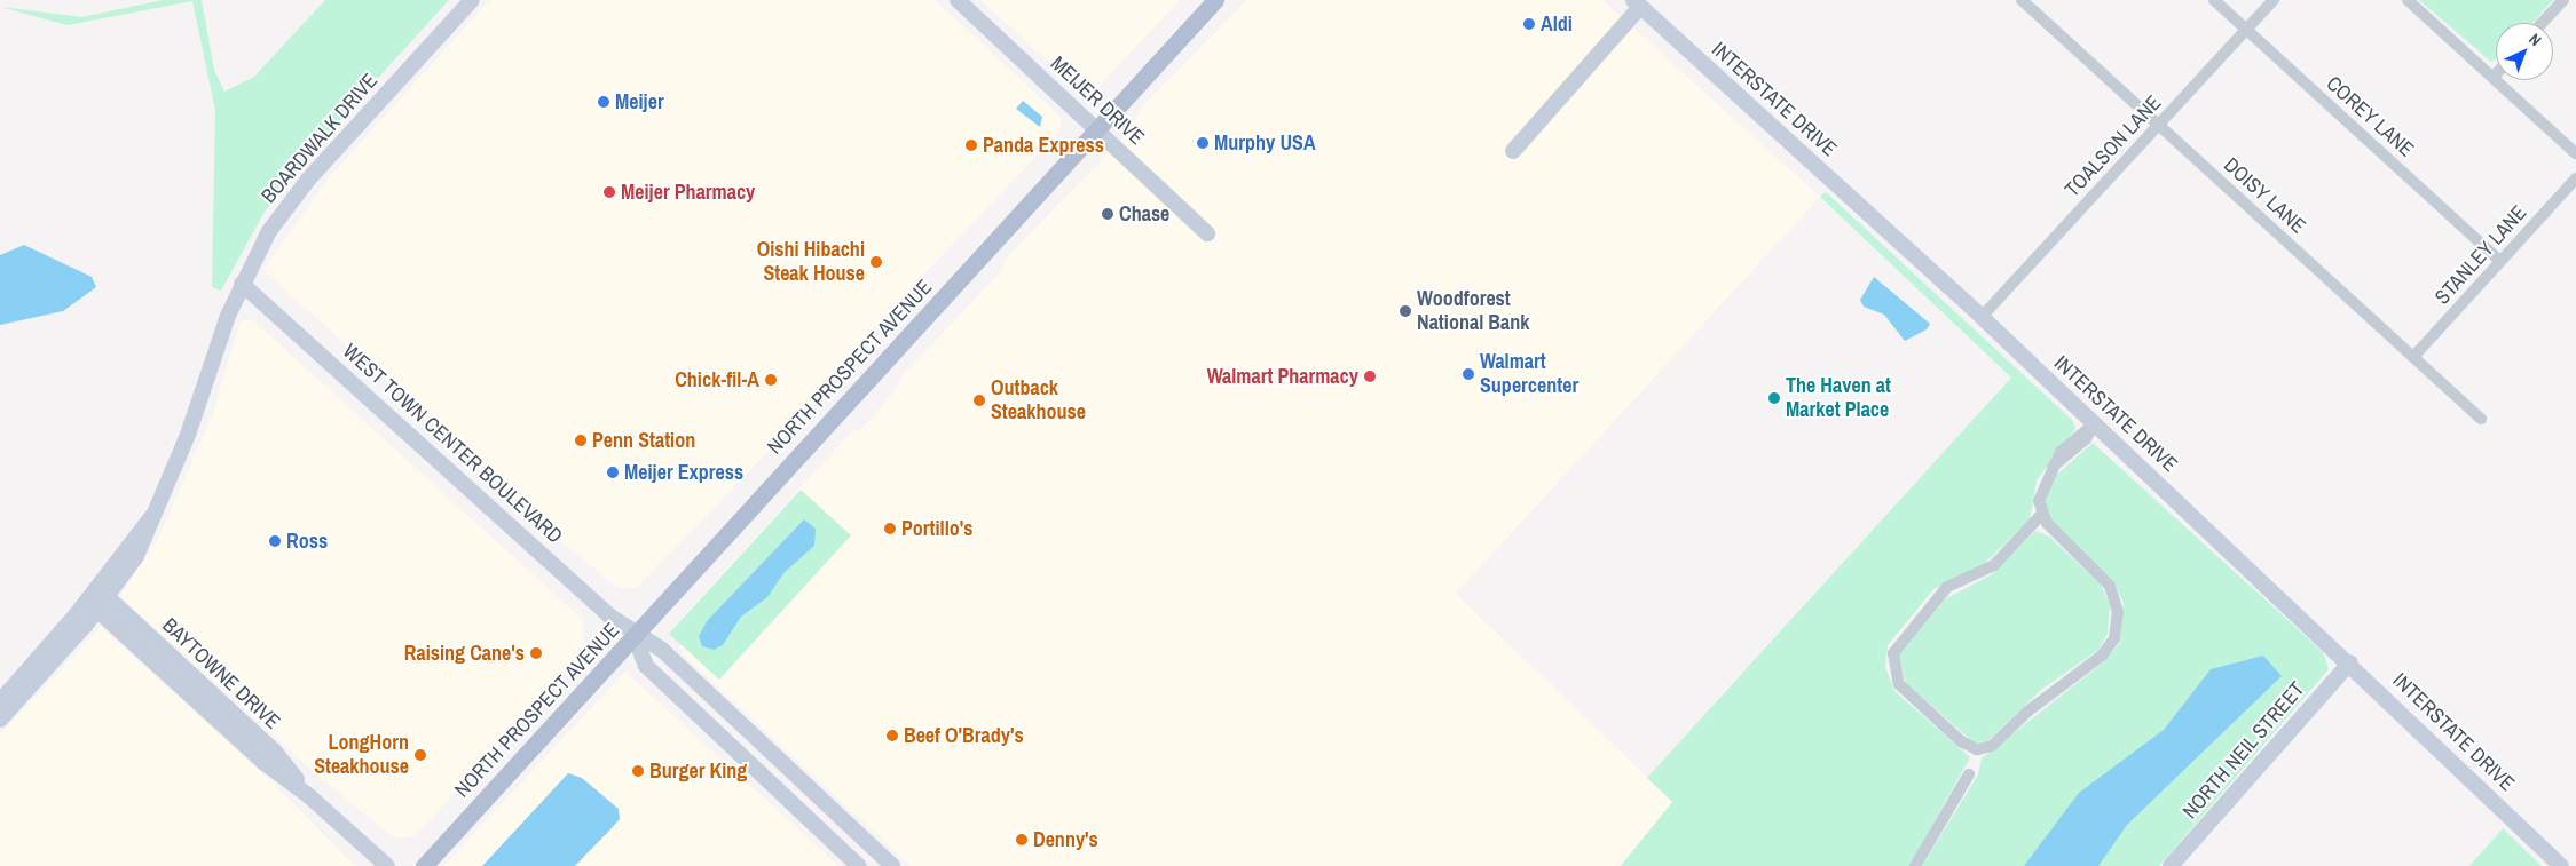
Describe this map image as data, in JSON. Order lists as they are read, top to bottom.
{
  "streets": {
    "main road": [
      "INTERSTATE DRIVE",
      "MEIJER DRIVE",
      "BOARDWALK DRIVE",
      "NORTH PROSPECT AVENUE",
      "WEST TOWN CENTER BOULEVARD",
      "BAYTOWNE DRIVE",
      "NORTH NEIL STREET"
    ],
    "street": [
      "COREY LANE",
      "TOALSON LANE",
      "DOISY LANE",
      "STANLEY LANE"
    ]
  },
  "crossings": [
    ["INTERSTATE DRIVE", "TOALSON LANE"],
    ["INTERSTATE DRIVE", "NORTH NEIL STREET"],
    ["MEIJER DRIVE", "NORTH PROSPECT AVENUE"],
    ["COREY LANE", "TOALSON LANE"],
    ["COREY LANE", "STANLEY LANE"],
    ["BOARDWALK DRIVE", "WEST TOWN CENTER BOULEVARD"],
    ["BOARDWALK DRIVE", "BAYTOWNE DRIVE"],
    ["TOALSON LANE", "DOISY LANE"],
    ["DOISY LANE", "STANLEY LANE"],
    ["NORTH PROSPECT AVENUE", "WEST TOWN CENTER BOULEVARD"]
  ],
  "places": [
    "Aldi",
    "Meijer",
    "Murphy USA",
    "Panda Express",
    "Meijer Pharmacy",
    "Chase",
    "Oishi Hibachi Steak House",
    "Woodforest National Bank",
    "Walmart Supercenter",
    "Walmart Pharmacy",
    "Chick-fil-A",
    "The Haven at Market Place",
    "Outback Steakhouse",
    "Penn Station",
    "Meijer Express",
    "Portillo's",
    "Ross",
    "Raising Cane's",
    "Beef O'Brady's",
    "LongHorn Steakhouse",
    "Burger King",
    "Denny's"
  ],
  "north": "top right"
}
